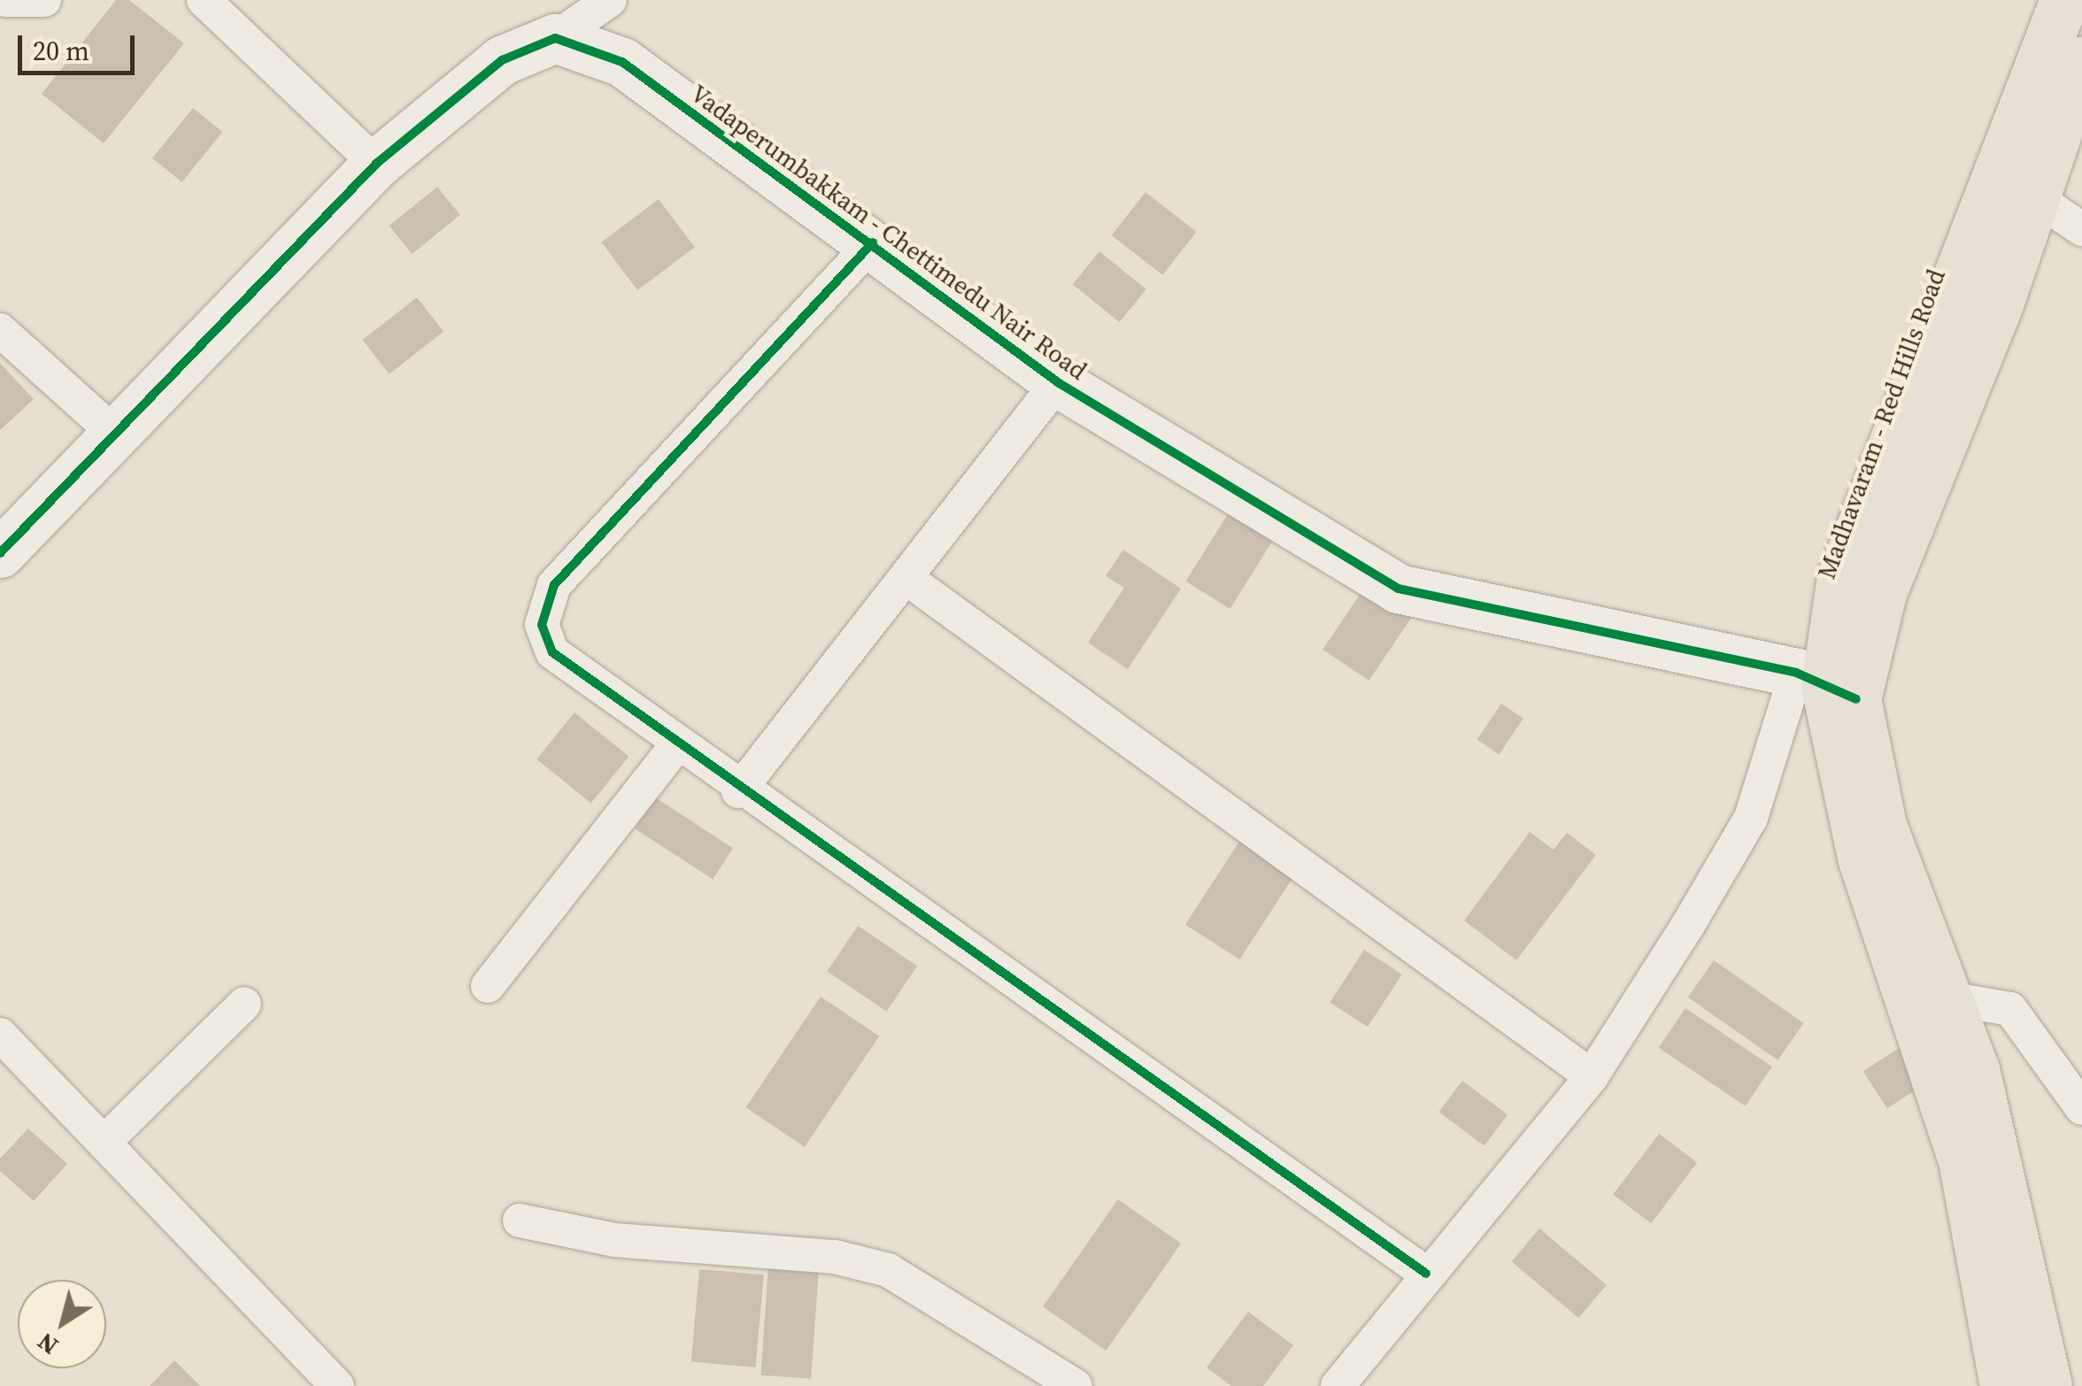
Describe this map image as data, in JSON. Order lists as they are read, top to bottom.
{
  "streets": {
    "main road": ["Madhavaram - Red Hills Road"],
    "street": ["Vadaperumbakkam - Chettimedu Nair Road"]
  },
  "crossings": [
    ["Vadaperumbakkam - Chettimedu Nair Road", "Madhavaram - Red Hills Road"]
  ],
  "scale_bar": "20 m",
  "north": "bottom left"
}
